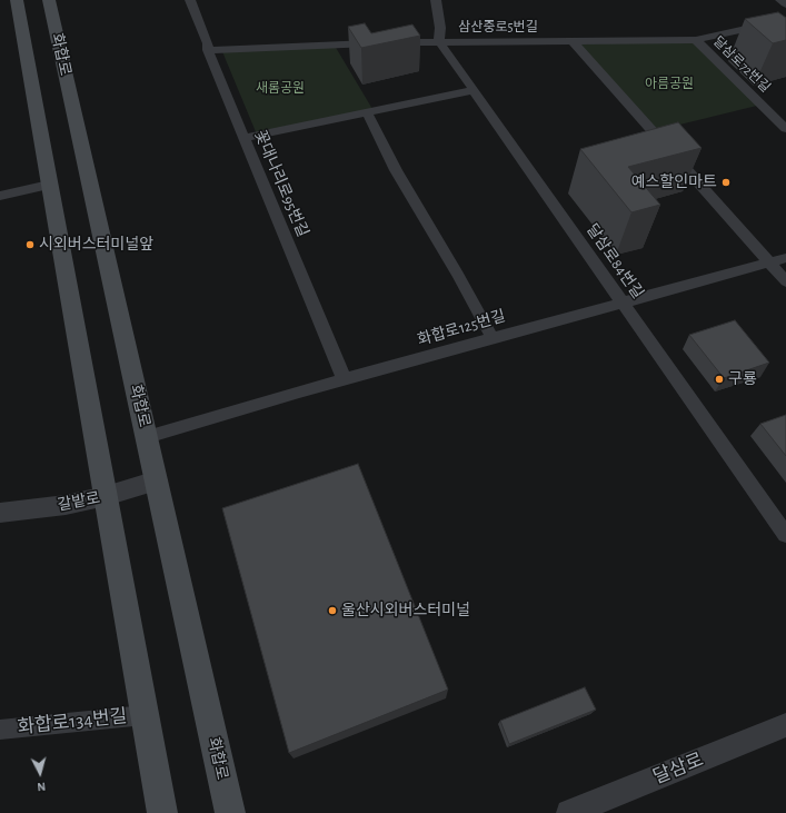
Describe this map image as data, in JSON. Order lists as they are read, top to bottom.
{
  "streets": {
    "main road": ["화합로"],
    "street": [
      "삼산중로5번길",
      "달삼로72번길",
      "꽃대나리로95번길",
      "달삼로84번길",
      "화합로125번길",
      "갈밭로",
      "화합로134번길",
      "달삼로"
    ]
  },
  "crossings": [
    ["삼산중로5번길", "달삼로72번길"],
    ["삼산중로5번길", "꽃대나리로95번길"],
    ["삼산중로5번길", "달삼로84번길"],
    ["화합로", "화합로125번길"],
    ["화합로", "갈밭로"],
    ["꽃대나리로95번길", "화합로125번길"],
    ["달삼로84번길", "화합로125번길"]
  ],
  "parks": ["아름공원", "새롬공원"],
  "places": [
    "예스할인마트",
    "시외버스터미널앞",
    "구룡",
    "울산시외버스터미널"
  ],
  "north": "bottom"
}
